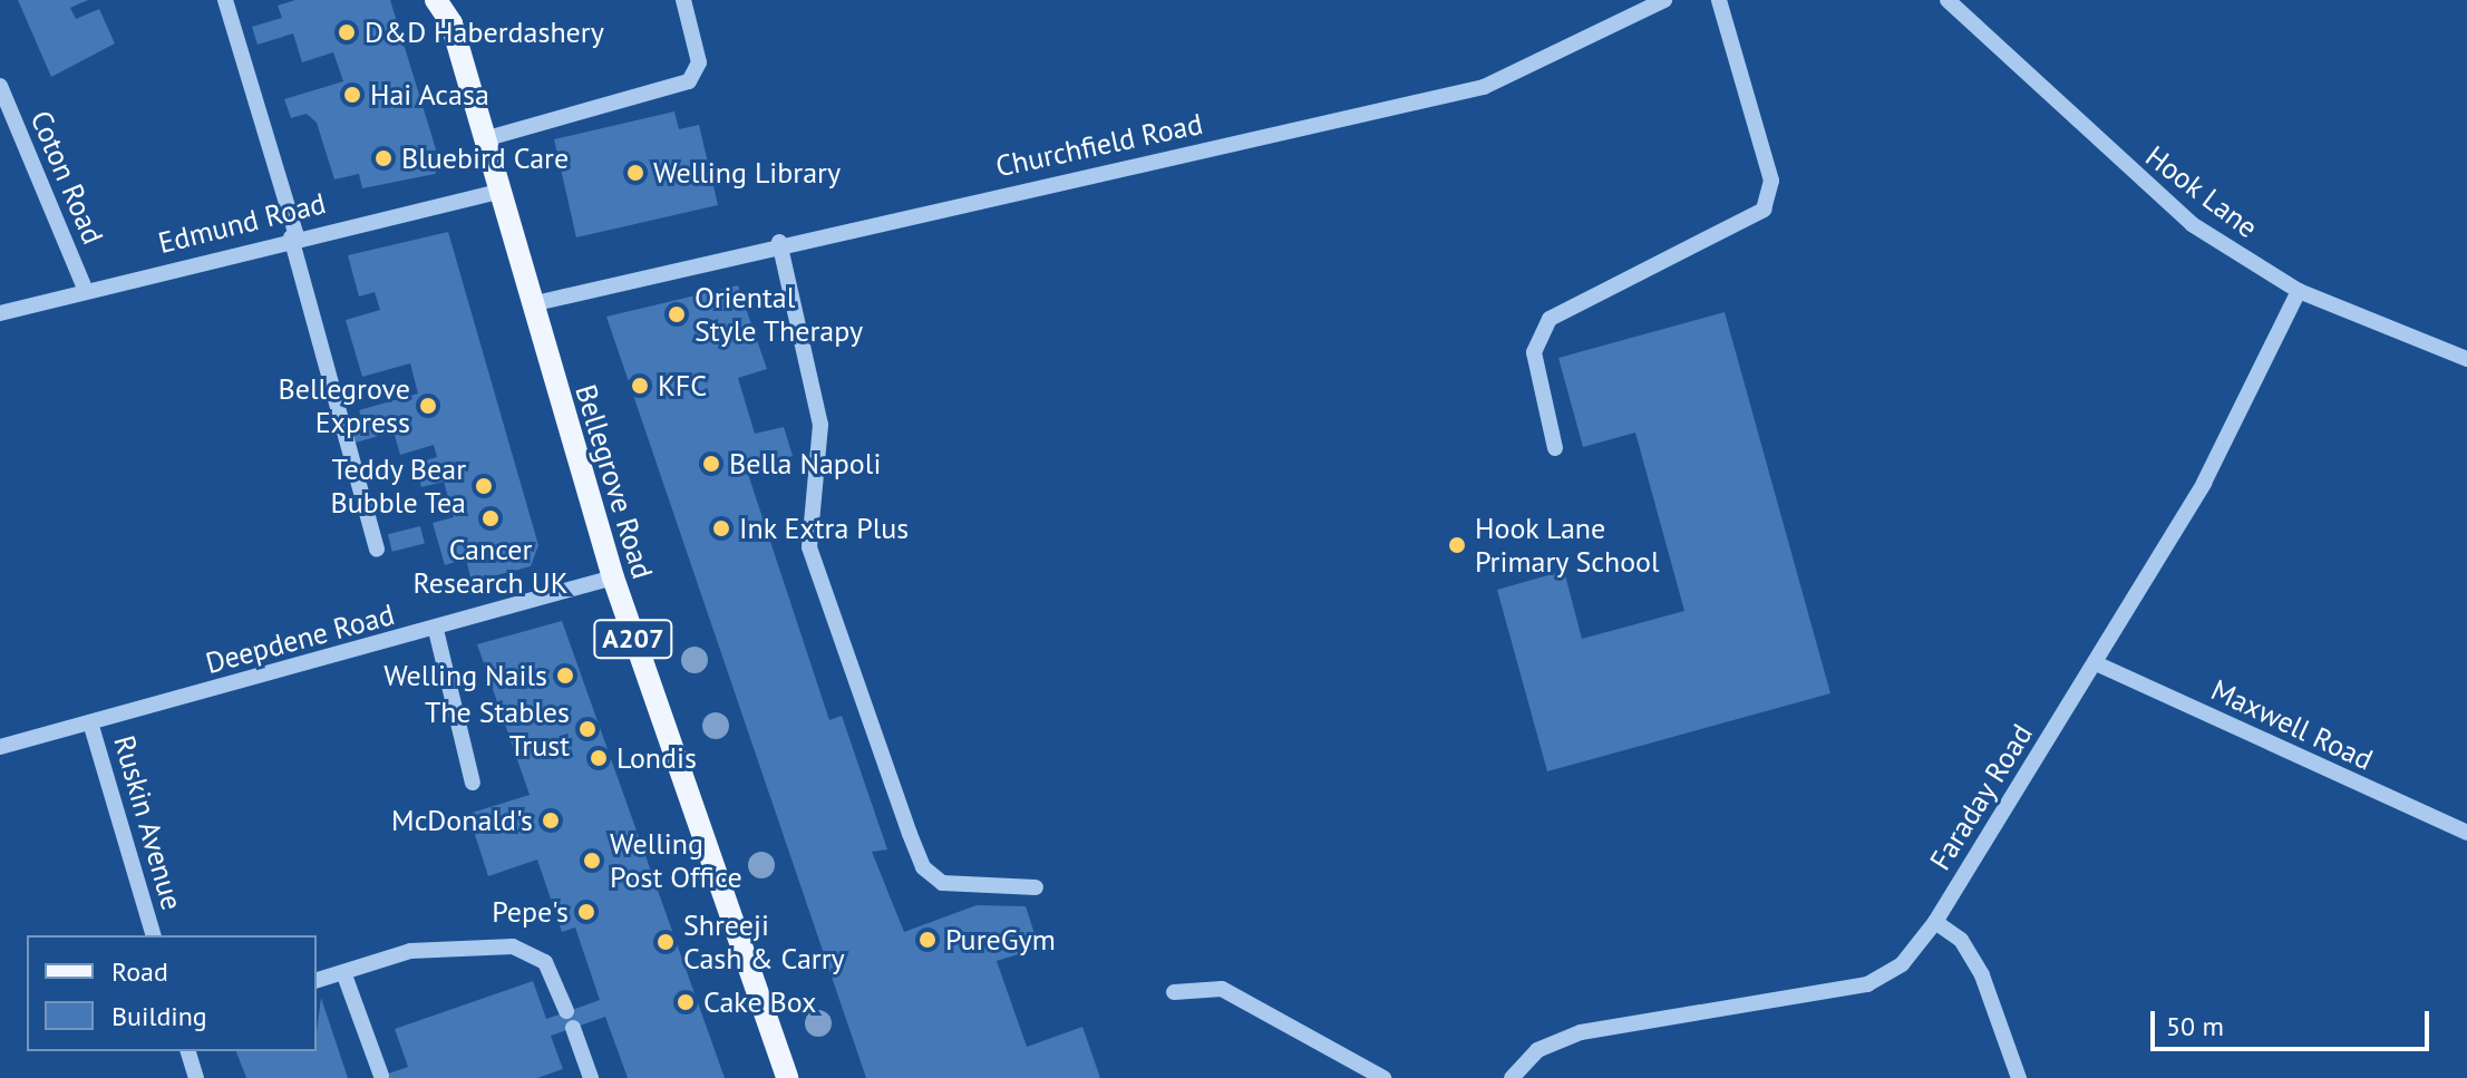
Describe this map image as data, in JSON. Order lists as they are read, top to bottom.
{
  "streets": {
    "main road": ["Bellegrove Road", "A207"],
    "street": [
      "Churchfield Road",
      "Coton Road",
      "Hook Lane",
      "Edmund Road",
      "Deepdene Road",
      "Maxwell Road",
      "Faraday Road",
      "Ruskin Avenue"
    ]
  },
  "crossings": [
    ["Churchfield Road", "Bellegrove Road"],
    ["Coton Road", "Edmund Road"],
    ["Hook Lane", "Faraday Road"],
    ["Edmund Road", "Bellegrove Road"],
    ["Bellegrove Road", "Deepdene Road"],
    ["Bellegrove Road", "A207"],
    ["Deepdene Road", "Ruskin Avenue"],
    ["Maxwell Road", "Faraday Road"]
  ],
  "places": [
    "D&D Haberdashery",
    "Hai Acasa",
    "Bluebird Care",
    "Welling Library",
    "Oriental Style Therapy",
    "KFC",
    "Bellegrove Express",
    "Bella Napoli",
    "Teddy Bear Bubble Tea",
    "Cancer Research UK",
    "Ink Extra Plus",
    "Hook Lane Primary School",
    "Welling Nails",
    "The Stables Trust",
    "Londis",
    "McDonald's",
    "Welling Post Office",
    "Pepe's",
    "PureGym",
    "Shreeji Cash & Carry",
    "Cake Box"
  ],
  "legend": ["Road", "Building"],
  "scale_bar": "50 m"
}
